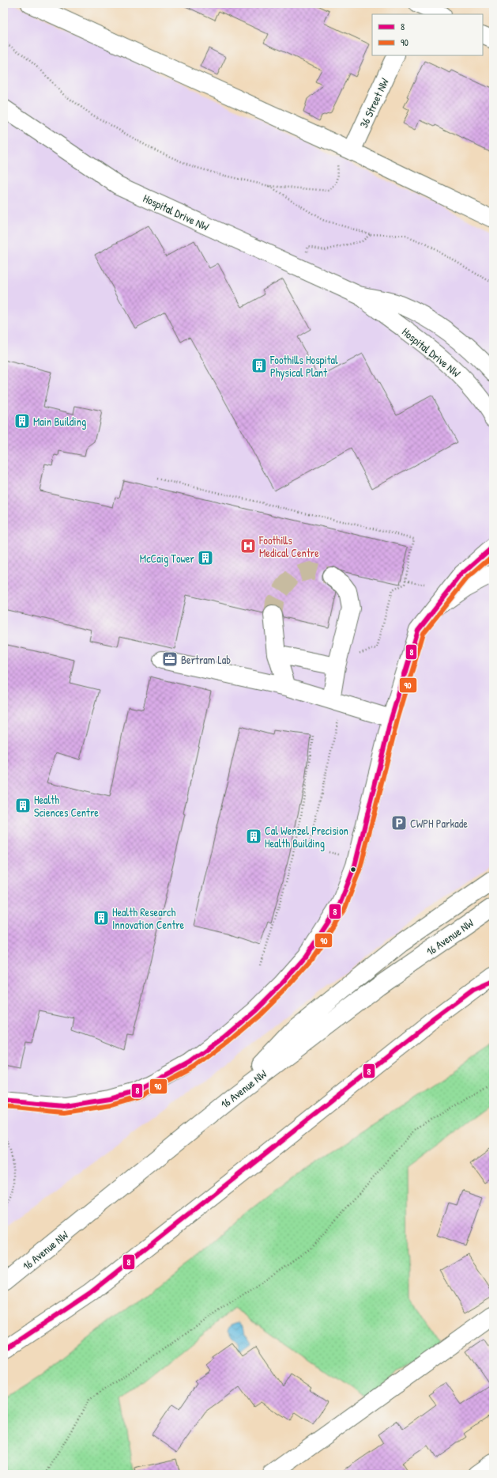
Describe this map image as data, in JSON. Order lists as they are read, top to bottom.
{
  "streets": {
    "main road": ["36 Street NW", "Hospital Drive NW", "16 Avenue NW"]
  },
  "places": {
    "building": [
      "Foothills Hospital Physical Plant",
      "Main Building",
      "McCaig Tower",
      "Health Sciences Centre",
      "Cal Wenzel Precision Health Building",
      "Health Research Innovation Centre"
    ],
    "hospital": ["Foothills Medical Centre"],
    "office": ["Bertram Lab"],
    "parking": ["CWPH Parkade"]
  },
  "lines": ["transit line 8", "transit line 90"],
  "legend": ["8", "90"]
}
